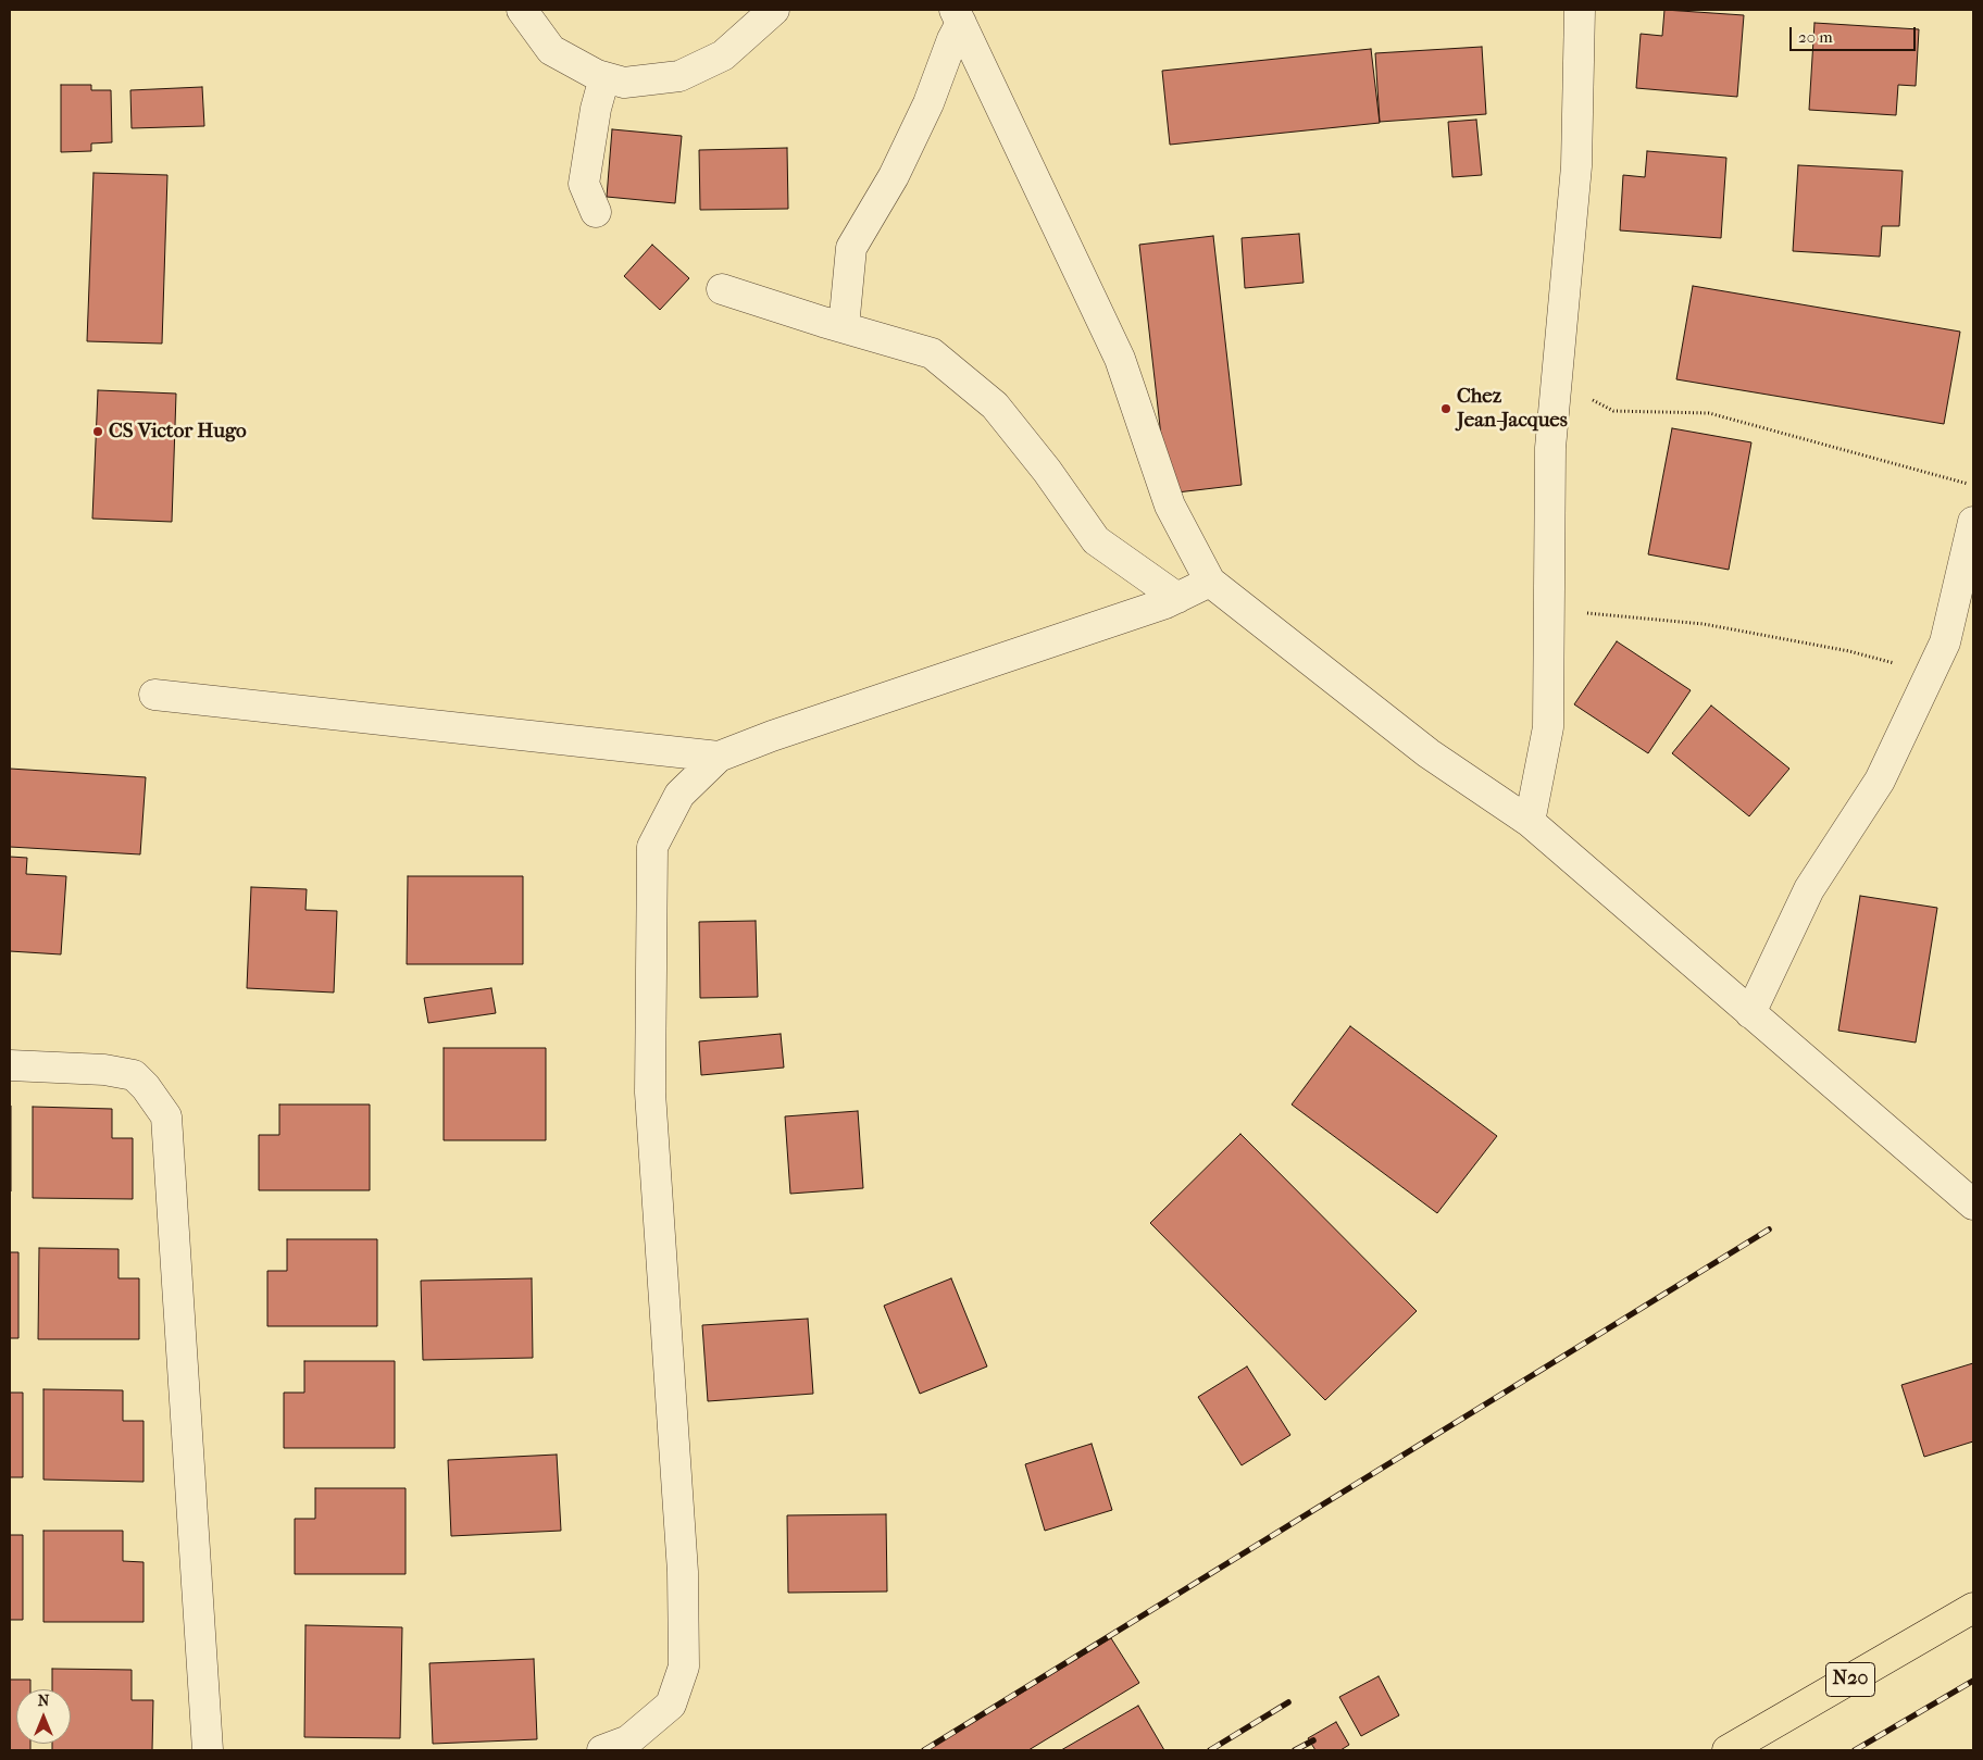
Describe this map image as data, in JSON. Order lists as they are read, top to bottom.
{
  "streets": {
    "main road": ["N20"]
  },
  "places": ["Chez Jean-Jacques", "CS Victor Hugo"],
  "scale_bar": "20 m",
  "north": "top"
}
